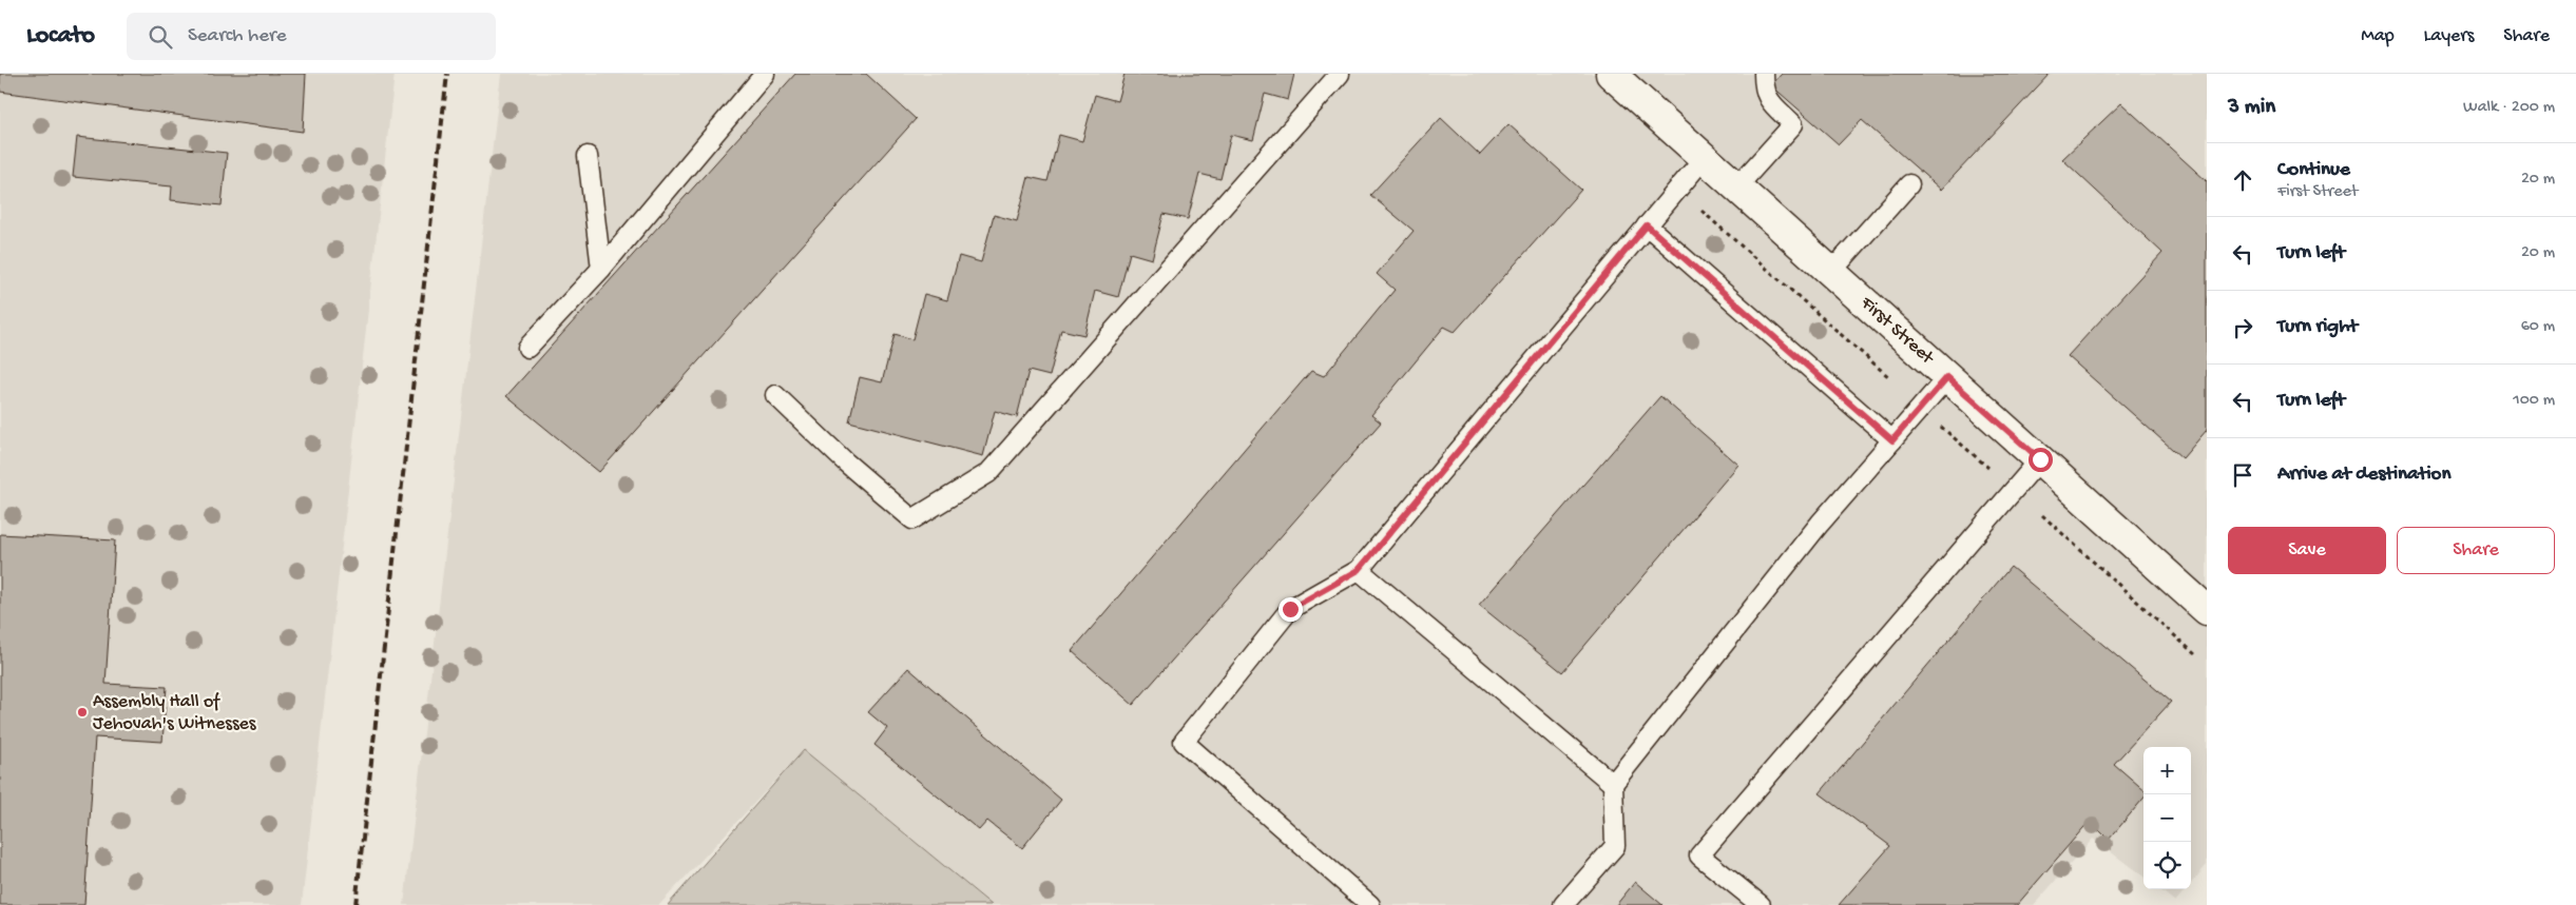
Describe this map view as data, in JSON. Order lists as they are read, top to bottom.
{
  "streets": {
    "street": ["First Street"]
  },
  "places": ["Assembly Hall of Jehovah's Witnesses"],
  "page": {
    "header": "Locato",
    "search": "Search here",
    "nav": ["Map", "Layers", "Share"],
    "heading": ["3 min", "Walk · 200 m"],
    "list": [
      ["Continue", "First Street", "20 m"],
      ["Turn left", "20 m"],
      ["Turn right", "60 m"],
      ["Turn left", "100 m"],
      "Arrive at destination"
    ],
    "buttons": ["Save", "Share"],
    "map_buttons": ["+", "−"]
  }
}
